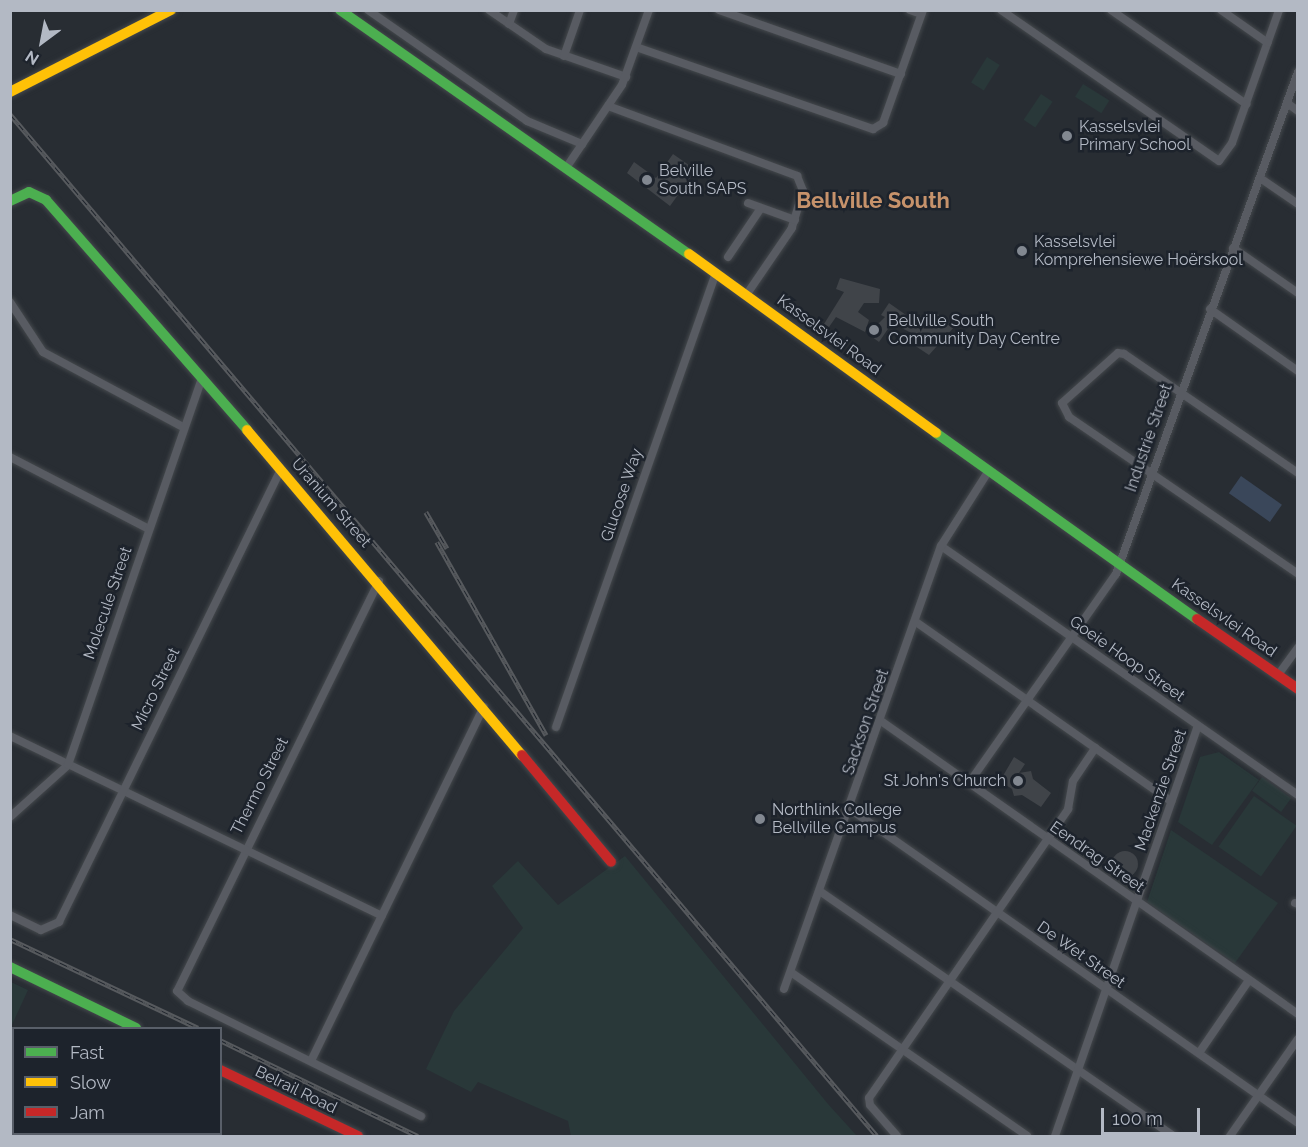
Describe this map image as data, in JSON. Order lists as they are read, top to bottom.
{
  "streets": {
    "street": [
      "Kasselsvlei Road",
      "Industrie Street",
      "Glucose Way",
      "Uranium Street",
      "Molecule Street",
      "Goeie Hoop Street",
      "Micro Street",
      "Sackson Street",
      "Thermo Street",
      "Mackenzie Street",
      "Eendrag Street",
      "De Wet Street",
      "Belrail Road"
    ]
  },
  "crossings": [
    ["Kasselsvlei Road", "Industrie Street"],
    ["Kasselsvlei Road", "Glucose Way"],
    ["Kasselsvlei Road", "Sackson Street"],
    ["Industrie Street", "Goeie Hoop Street"],
    ["Industrie Street", "Eendrag Street"],
    ["Uranium Street", "Molecule Street"],
    ["Uranium Street", "Micro Street"],
    ["Uranium Street", "Thermo Street"],
    ["Goeie Hoop Street", "Sackson Street"],
    ["Goeie Hoop Street", "Mackenzie Street"],
    ["Sackson Street", "Eendrag Street"],
    ["Sackson Street", "De Wet Street"],
    ["Mackenzie Street", "Eendrag Street"],
    ["Mackenzie Street", "De Wet Street"]
  ],
  "districts": ["Bellville South"],
  "places": [
    "Kasselsvlei Primary School",
    "Belville South SAPS",
    "Kasselsvlei Komprehensiewe Hoërskool",
    "Bellville South Community Day Centre",
    "St John's Church",
    "Northlink College Bellville Campus"
  ],
  "legend": ["Fast", "Slow", "Jam"],
  "scale_bar": "100 m",
  "north": "bottom left"
}
